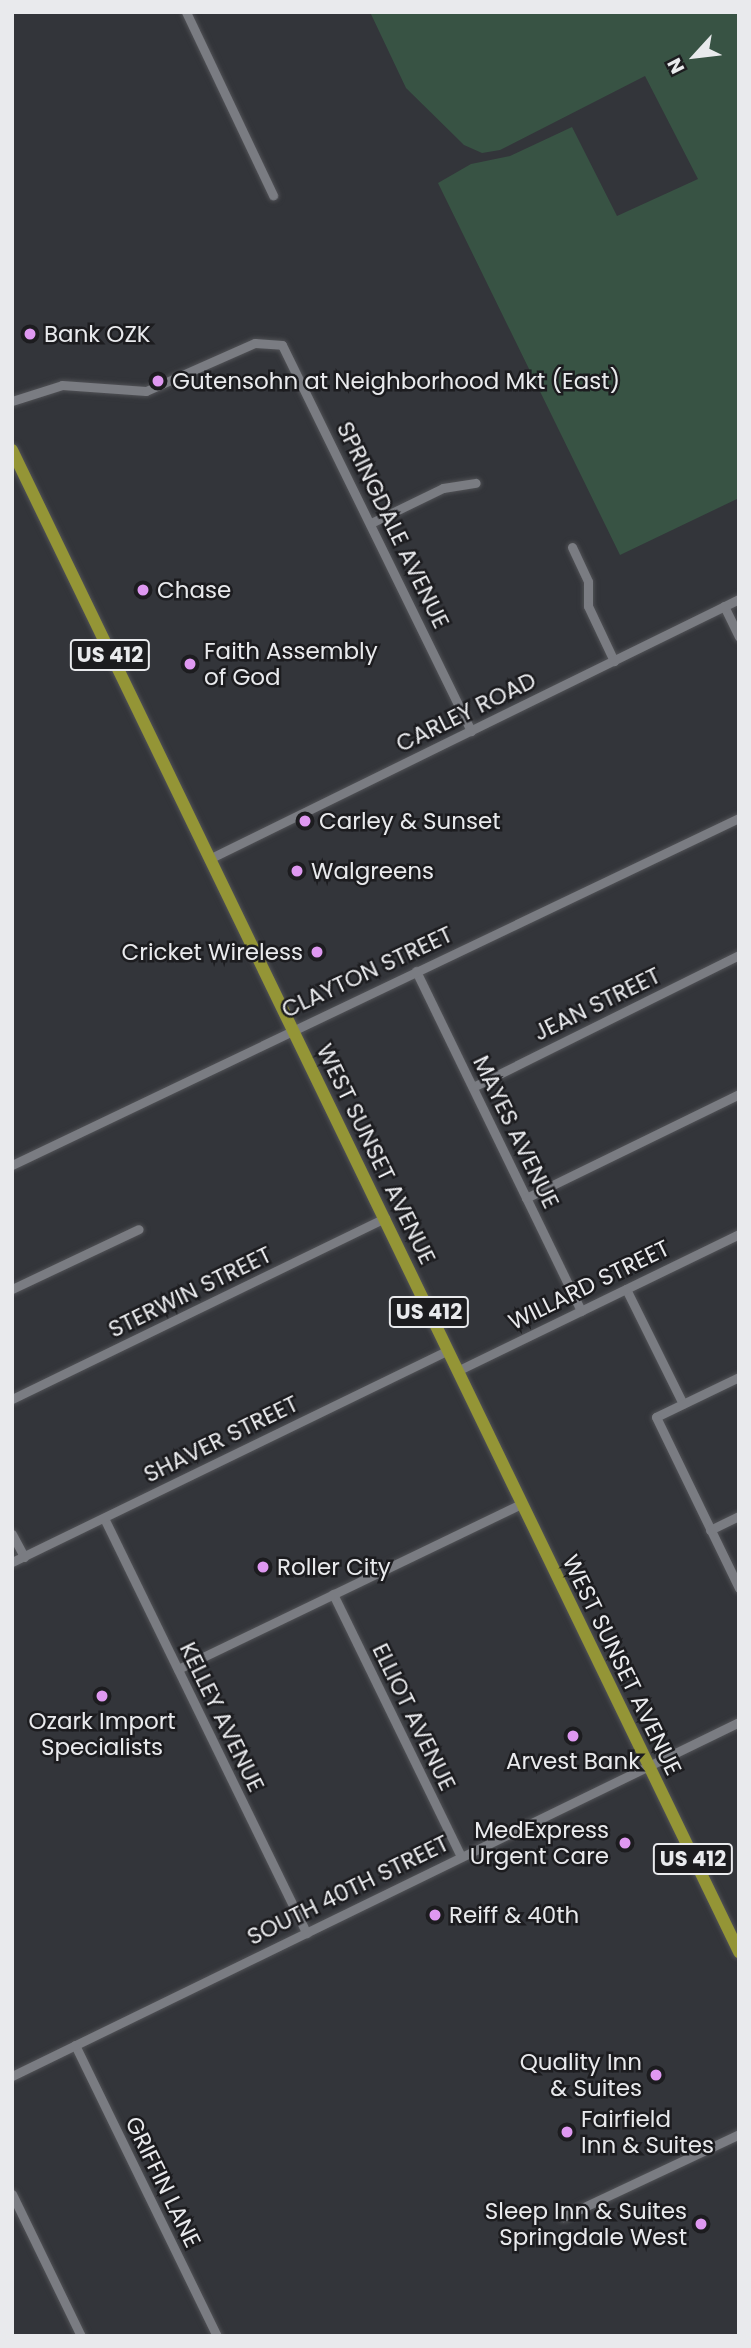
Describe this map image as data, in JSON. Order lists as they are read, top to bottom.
{
  "streets": {
    "highway": ["US 412", "WEST SUNSET AVENUE"],
    "street": [
      "SPRINGDALE AVENUE",
      "CARLEY ROAD",
      "CLAYTON STREET",
      "JEAN STREET",
      "MAYES AVENUE",
      "WILLARD STREET",
      "STERWIN STREET",
      "SHAVER STREET",
      "KELLEY AVENUE",
      "ELLIOT AVENUE",
      "SOUTH 40TH STREET",
      "GRIFFIN LANE"
    ]
  },
  "crossings": [
    ["SPRINGDALE AVENUE", "CARLEY ROAD"],
    ["CARLEY ROAD", "WEST SUNSET AVENUE"],
    ["CLAYTON STREET", "MAYES AVENUE"],
    ["CLAYTON STREET", "WEST SUNSET AVENUE"],
    ["JEAN STREET", "MAYES AVENUE"],
    ["MAYES AVENUE", "WILLARD STREET"],
    ["WEST SUNSET AVENUE", "WILLARD STREET"],
    ["WEST SUNSET AVENUE", "STERWIN STREET"],
    ["WEST SUNSET AVENUE", "SHAVER STREET"],
    ["WEST SUNSET AVENUE", "SOUTH 40TH STREET"],
    ["SHAVER STREET", "KELLEY AVENUE"],
    ["KELLEY AVENUE", "SOUTH 40TH STREET"],
    ["ELLIOT AVENUE", "SOUTH 40TH STREET"],
    ["SOUTH 40TH STREET", "GRIFFIN LANE"]
  ],
  "places": [
    "Bank OZK",
    "Gutensohn at Neighborhood Mkt (East)",
    "Chase",
    "Faith Assembly of God",
    "Carley & Sunset",
    "Walgreens",
    "Cricket Wireless",
    "Roller City",
    "Ozark Import Specialists",
    "Arvest Bank",
    "MedExpress Urgent Care",
    "Reiff & 40th",
    "Quality Inn & Suites",
    "Fairfield Inn & Suites",
    "Sleep Inn & Suites Springdale West"
  ],
  "north": "bottom left"
}
